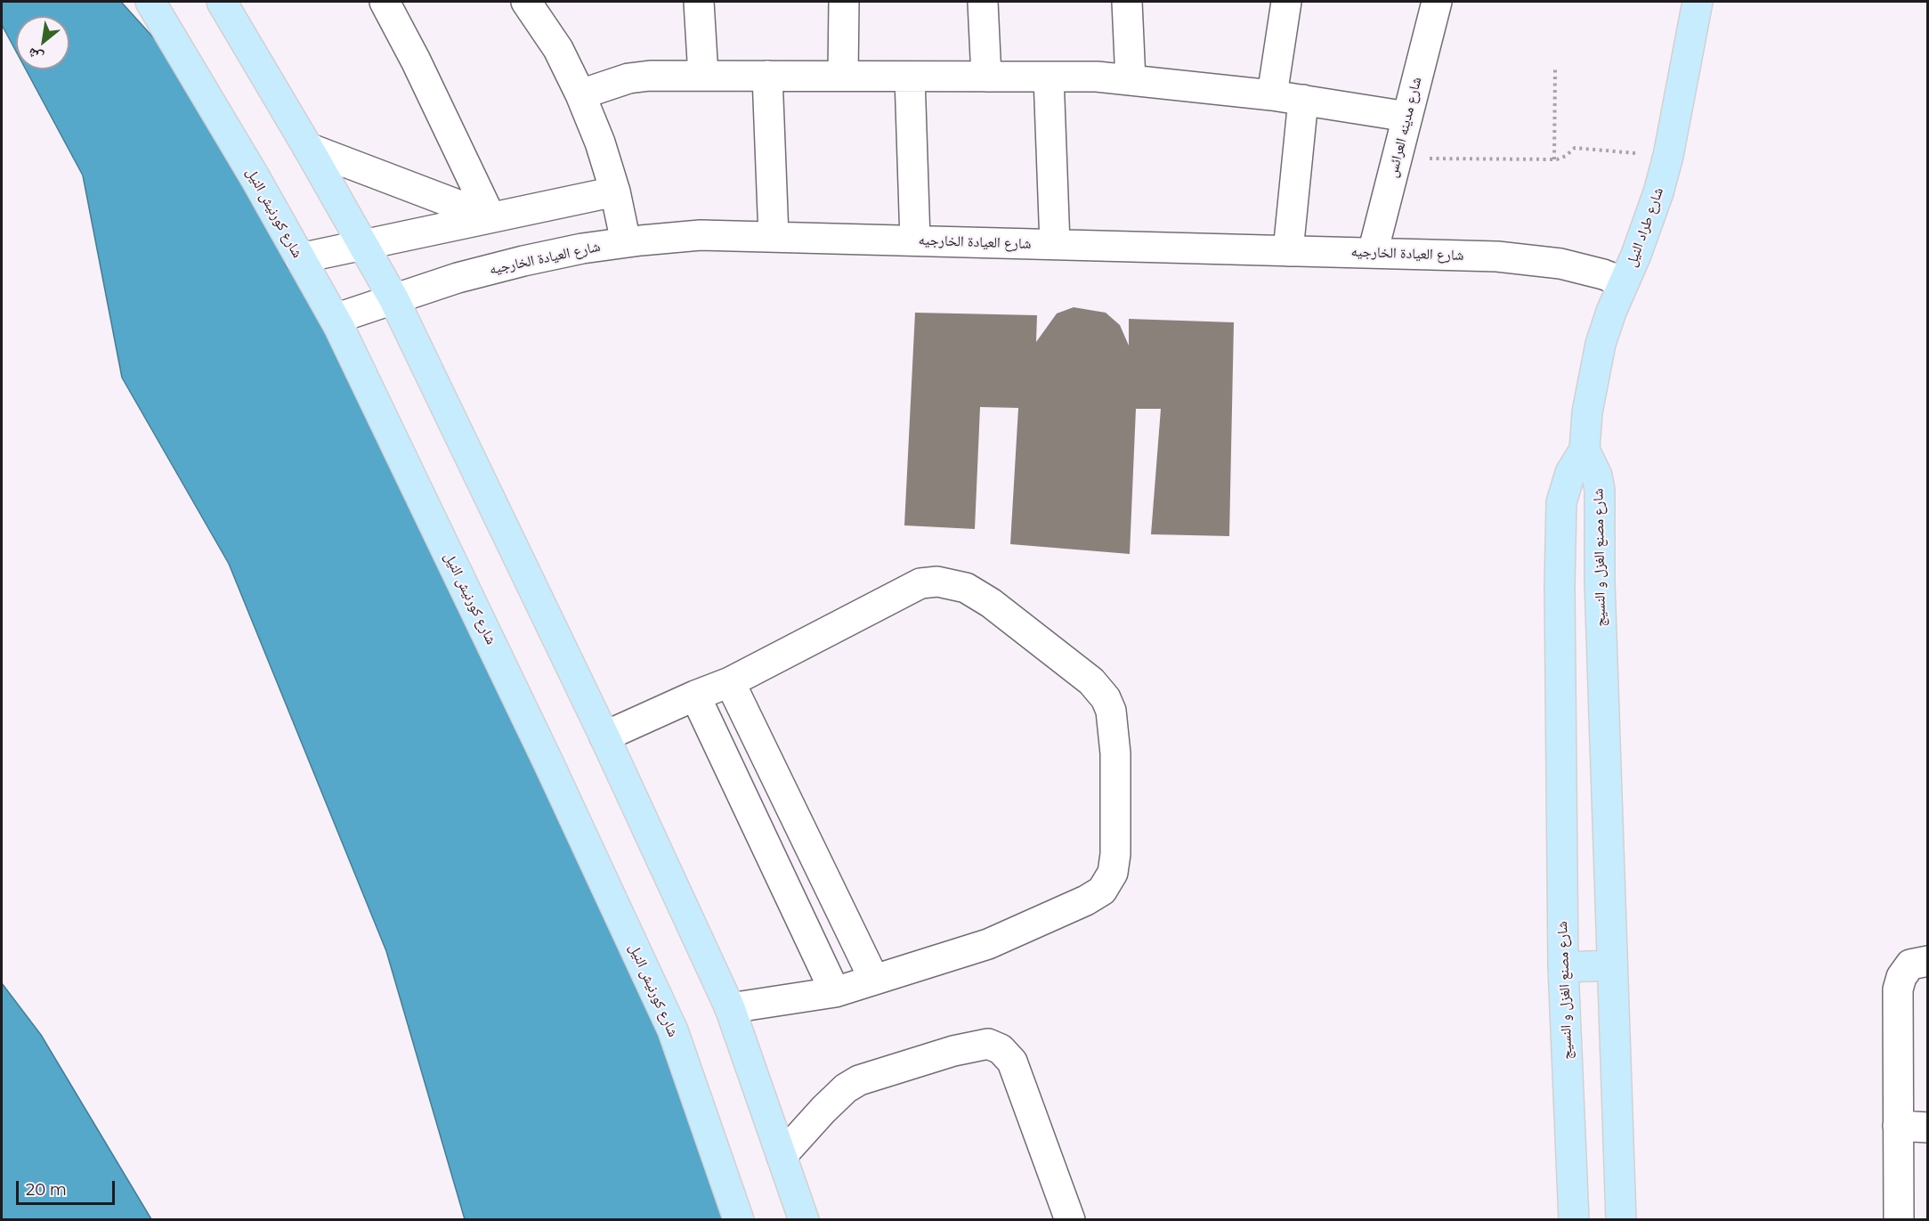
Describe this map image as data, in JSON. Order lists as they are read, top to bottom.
{
  "streets": {
    "main road": ["شارع كورنيش النيل", "شارع طراد النيل", "شارع مصنع الغزل و النسيج"],
    "street": ["شارع مدينه العرائس", "شارع العيادة الخارجيه"]
  },
  "crossings": [
    ["شارع مدينه العرائس", "شارع العيادة الخارجيه"],
    ["شارع كورنيش النيل", "شارع العيادة الخارجيه"],
    ["شارع طراد النيل", "شارع العيادة الخارجيه"],
    ["شارع طراد النيل", "شارع مصنع الغزل و النسيج"]
  ],
  "scale_bar": "20 m",
  "north": "bottom left"
}
